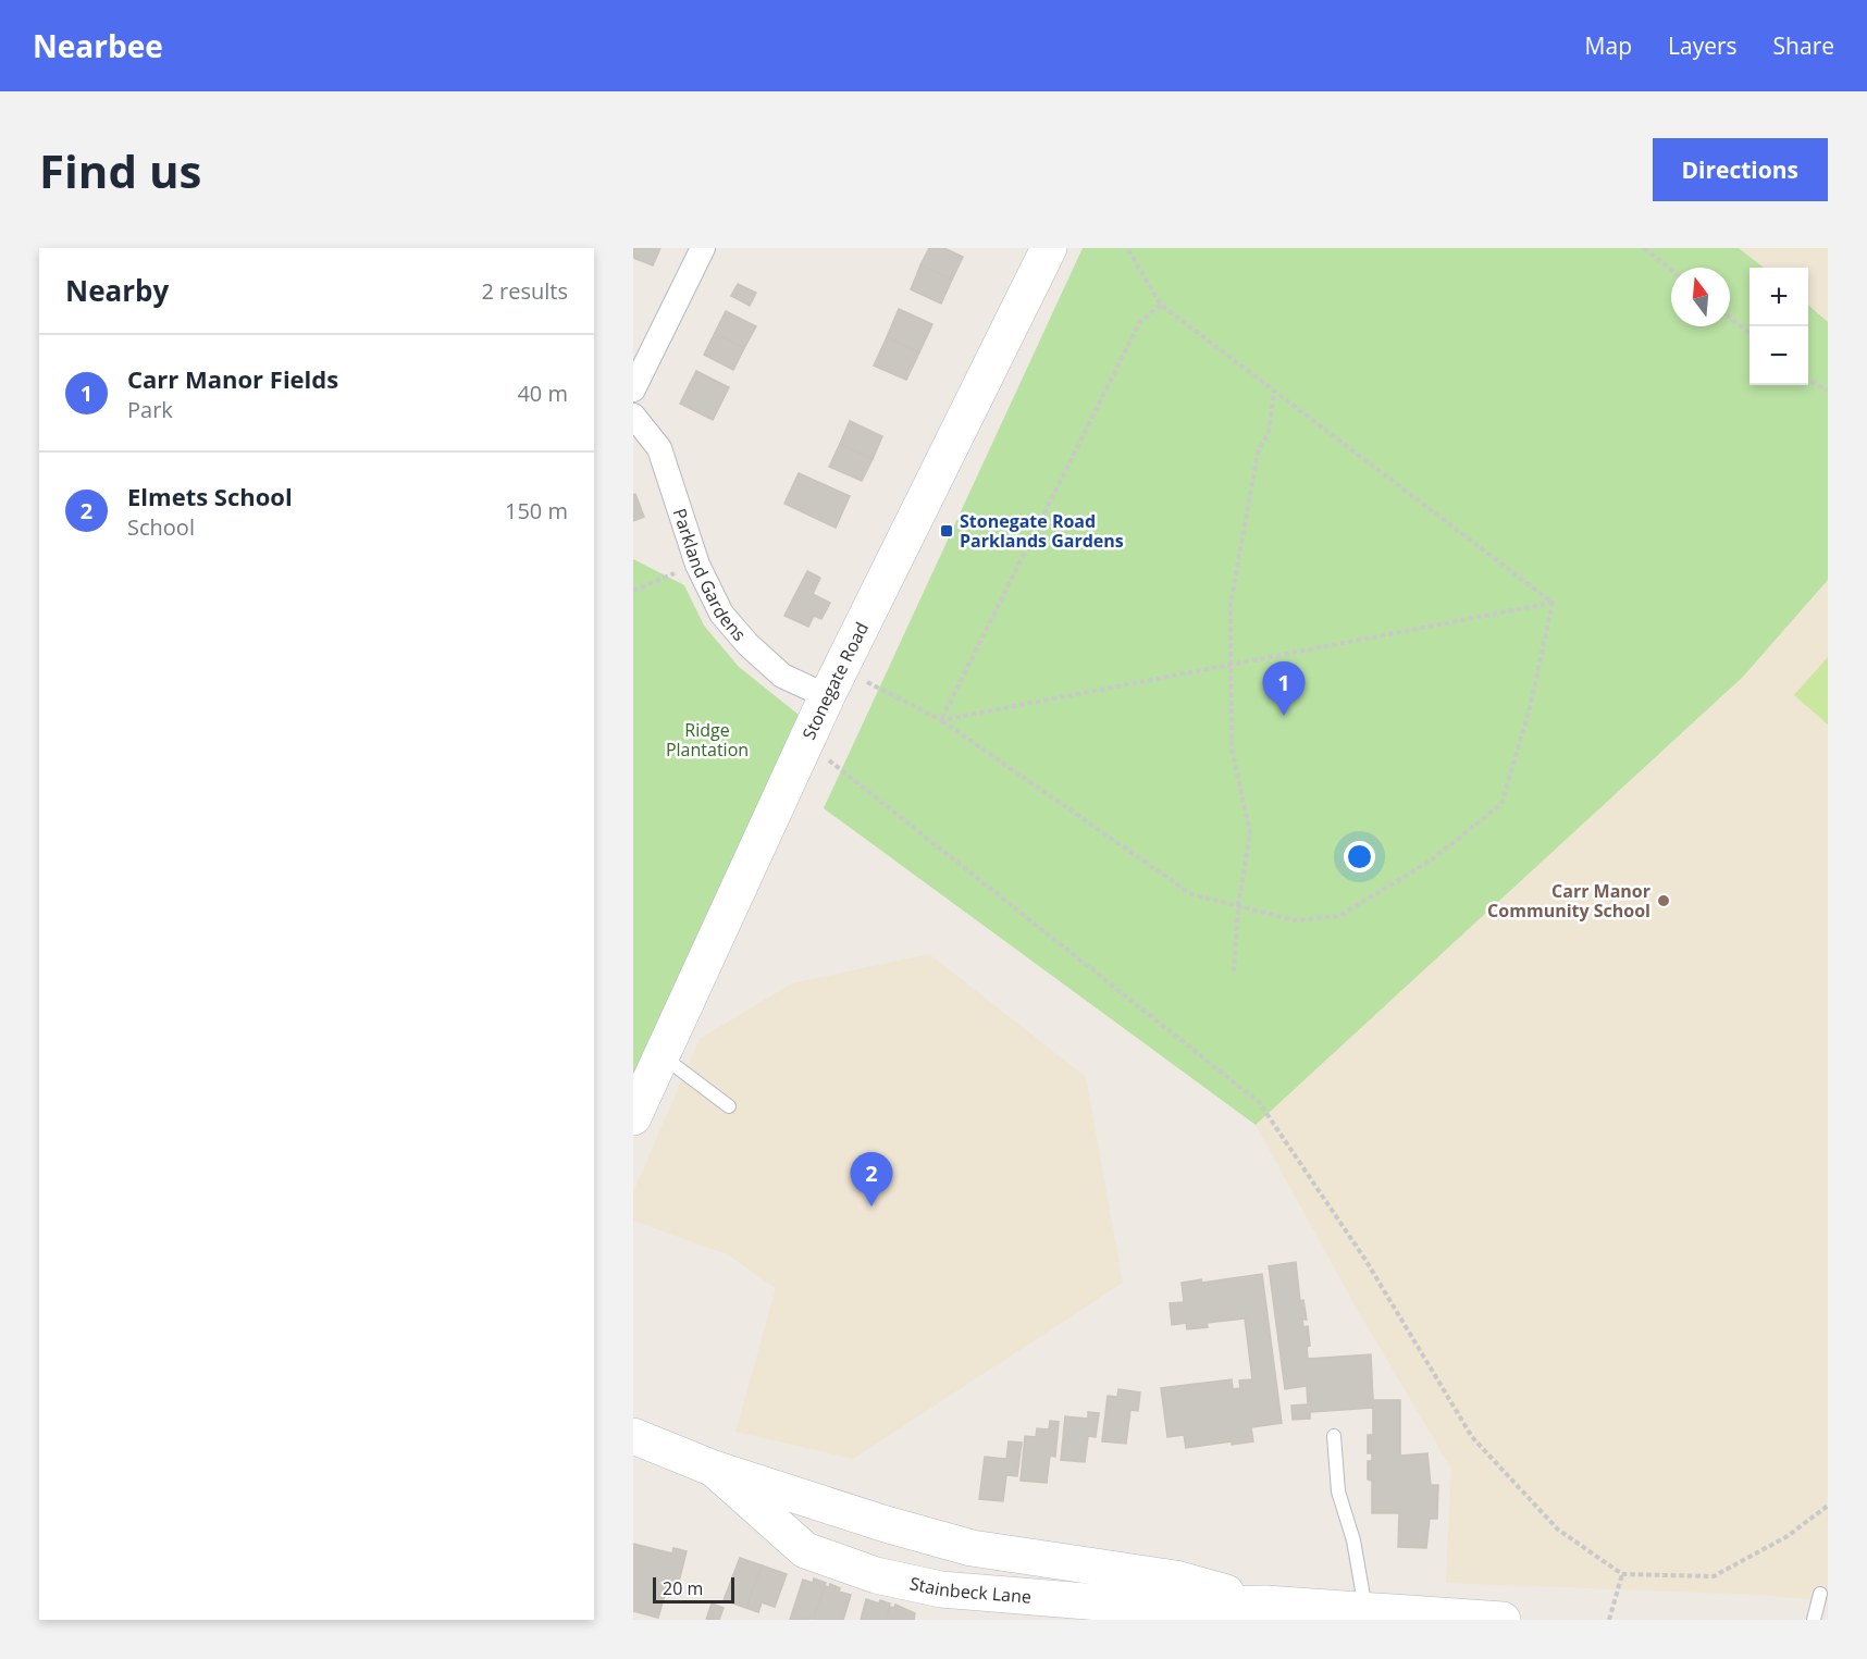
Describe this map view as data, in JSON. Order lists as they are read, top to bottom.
{
  "streets": {
    "street": ["Parkland Gardens", "Stonegate Road", "Stainbeck Lane"]
  },
  "crossings": [
    ["Parkland Gardens", "Stonegate Road"]
  ],
  "parks": ["Ridge Plantation"],
  "places": {
    "transit": ["Stonegate Road Parklands Gardens"],
    "other": ["Carr Manor Community School"]
  },
  "scale_bar": "20 m",
  "north": "top",
  "page": {
    "header": "Nearbee",
    "nav": ["Map", "Layers", "Share"],
    "buttons": "Directions",
    "title": "Find us",
    "heading": ["Nearby", "2 results"],
    "map_buttons": ["+", "−"],
    "list": [
      {
        "mark": "1",
        "name": "Carr Manor Fields",
        "note": "Park",
        "value": "40 m"
      },
      {
        "mark": "2",
        "name": "Elmets School",
        "note": "School",
        "value": "150 m"
      }
    ],
    "pins": ["1", "2"],
    "scale": "20 m"
  }
}
